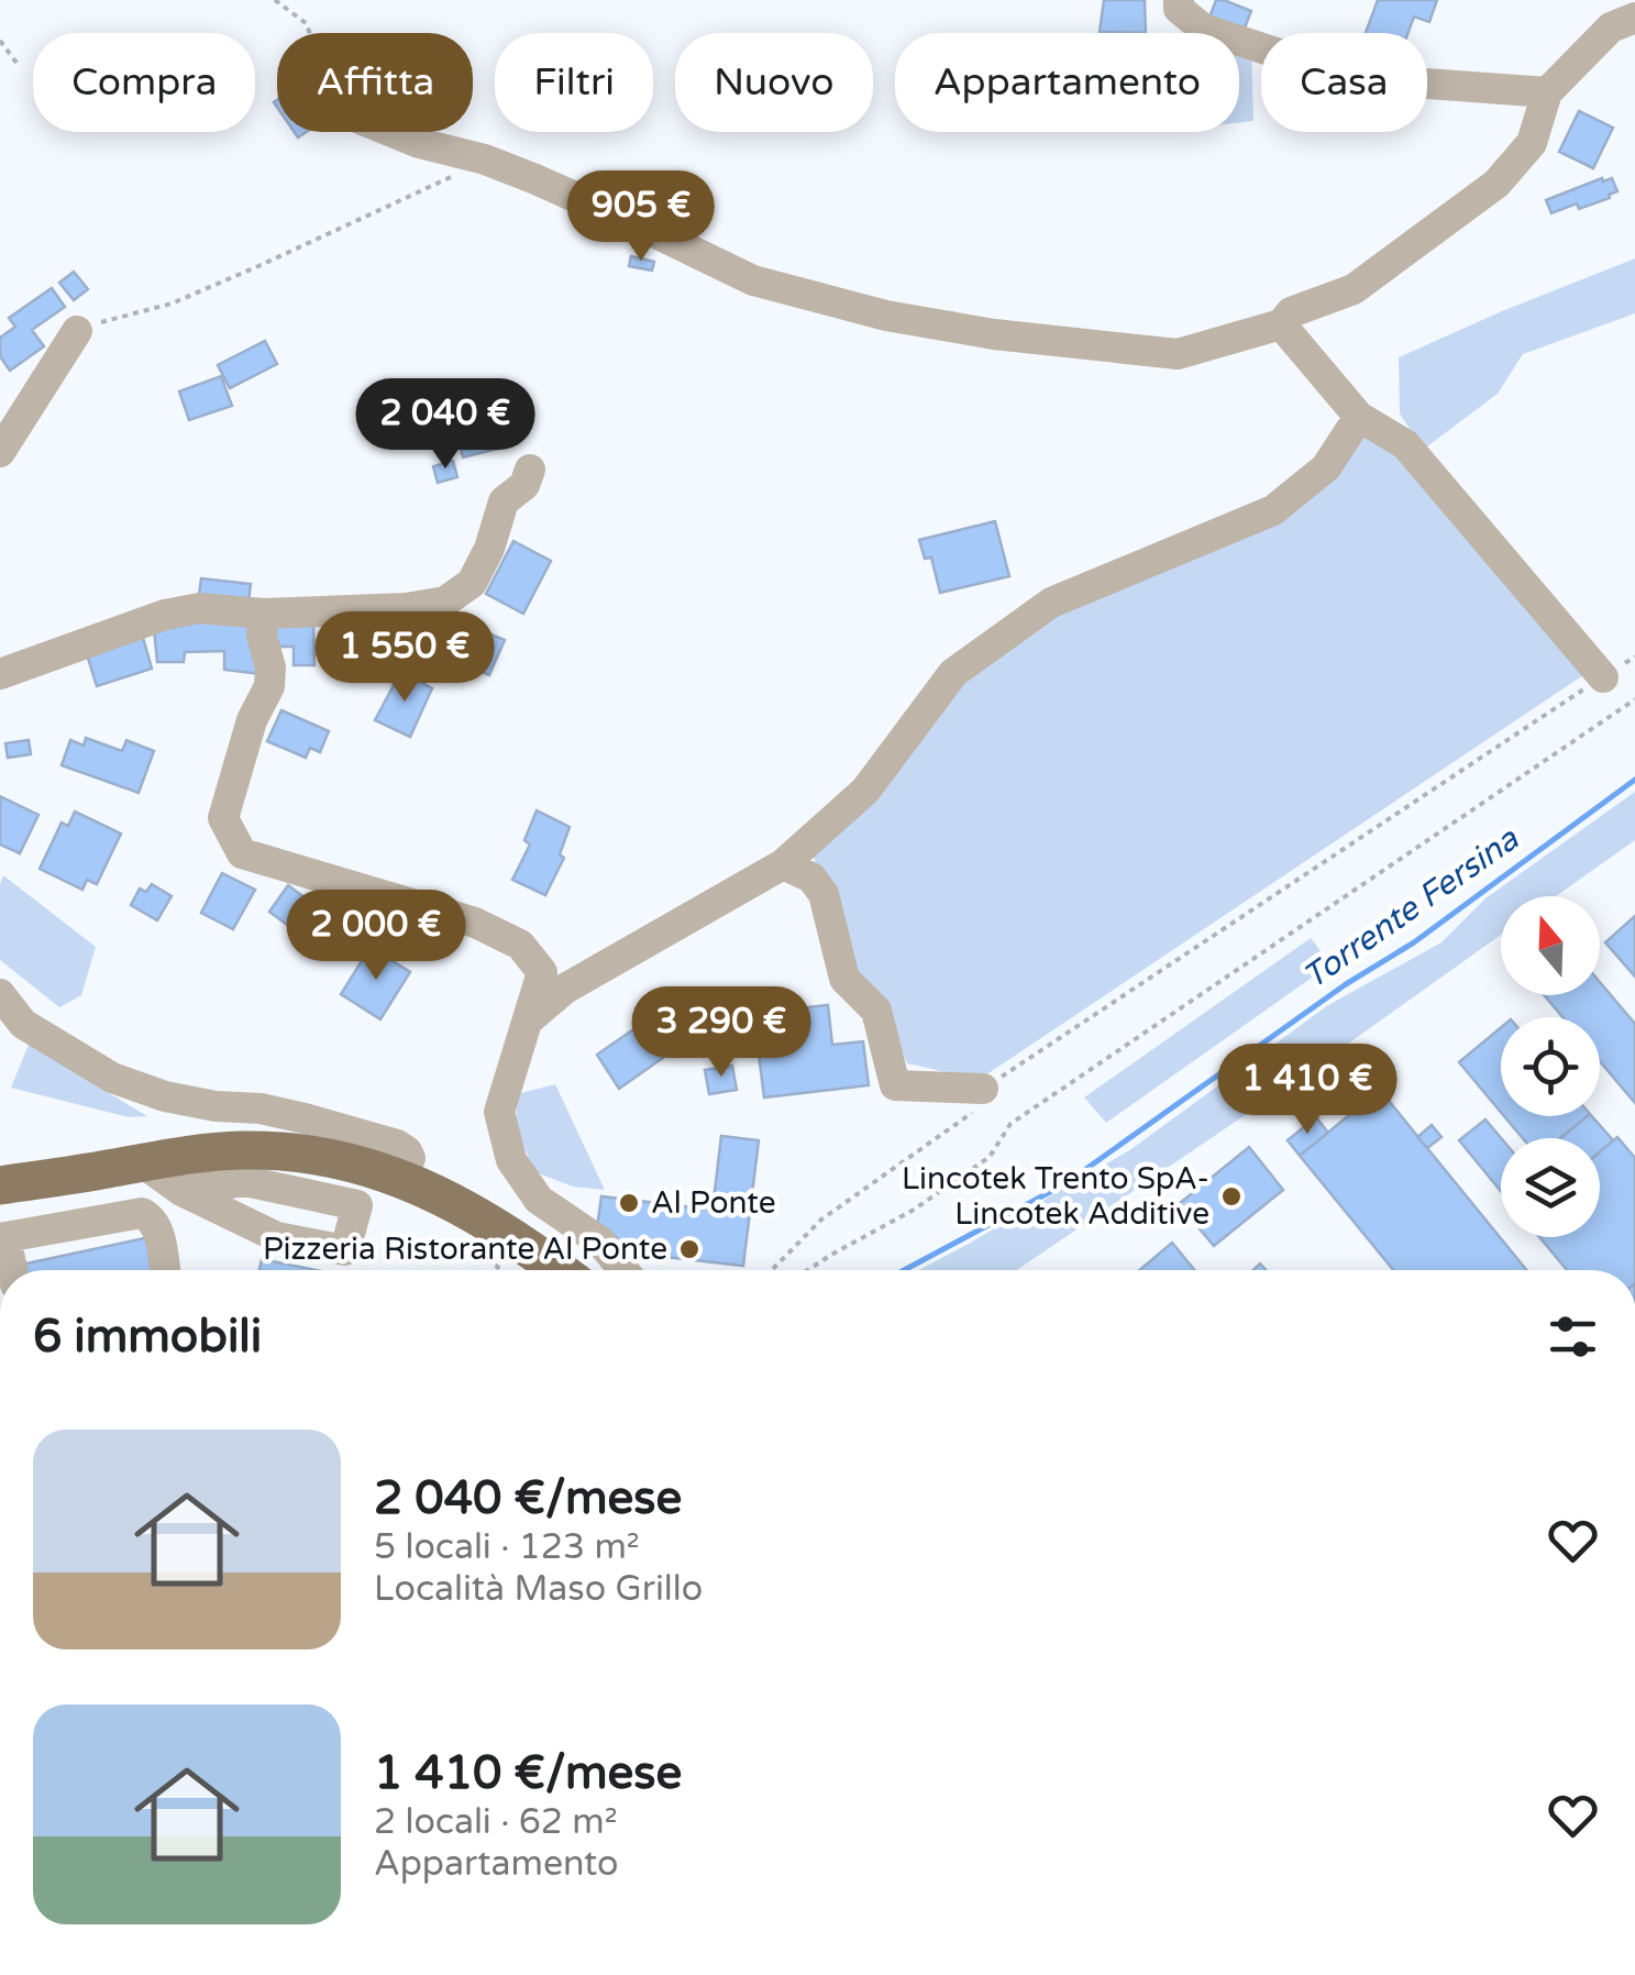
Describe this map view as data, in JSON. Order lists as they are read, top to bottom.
{
  "water": ["Torrente Fersina"],
  "places": ["Lincotek Trento SpA- Lincotek Additive", "Al Ponte", "Pizzeria Ristorante Al Ponte"],
  "north": "top",
  "page": {
    "chip": [
      "Compra",
      "Affitta",
      "Filtri",
      "Nuovo",
      "Appartamento",
      "Casa"
    ],
    "price": [
      "905 €",
      "2 040 €",
      "1 550 €",
      "2 000 €",
      "3 290 €",
      "1 410 €"
    ],
    "heading": "6 immobili",
    "list": [
      {
        "name": "2 040 €/mese",
        "note": "5 locali · 123 m² · Località Maso Grillo"
      },
      {
        "name": "1 410 €/mese",
        "note": "2 locali · 62 m² · Appartamento"
      }
    ]
  }
}
